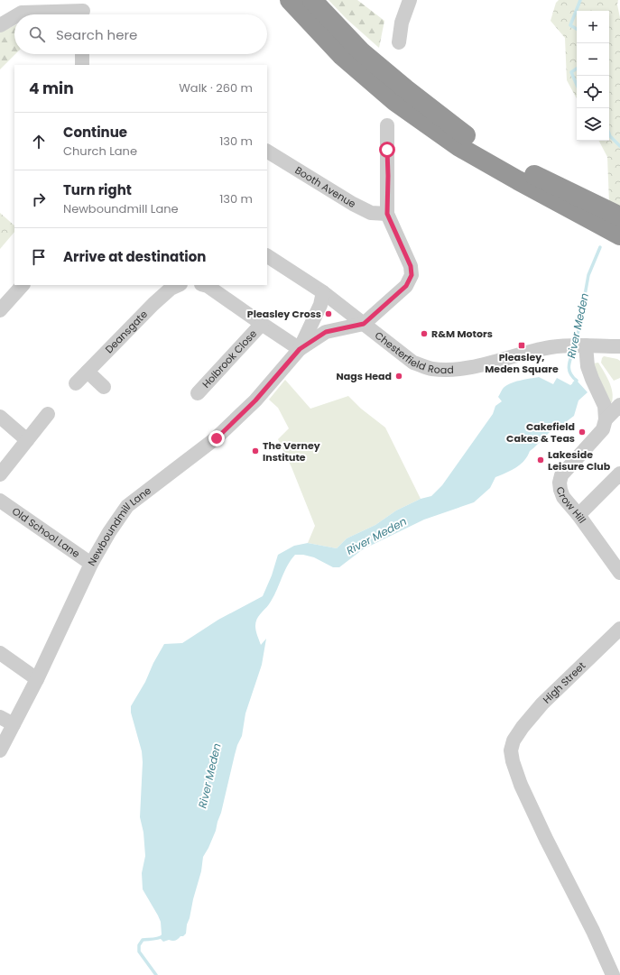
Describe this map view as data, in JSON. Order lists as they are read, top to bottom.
{
  "streets": {
    "street": [
      "Booth Avenue",
      "Deansgate",
      "Chesterfield Road",
      "Holbrook Close",
      "Crow Hill",
      "Newboundmill Lane",
      "Old School Lane",
      "High Street"
    ]
  },
  "crossings": [
    ["Chesterfield Road", "Newboundmill Lane"],
    ["Newboundmill Lane", "Old School Lane"]
  ],
  "water": ["River Meden"],
  "places": {
    "other": [
      "Pleasley Cross",
      "R&M Motors",
      "Nags Head",
      "Cakefield Cakes & Teas",
      "The Verney Institute",
      "Lakeside Leisure Club"
    ],
    "transit": ["Pleasley, Meden Square"]
  },
  "page": {
    "map_buttons": ["+", "−"],
    "search": "Search here",
    "heading": ["4 min", "Walk · 260 m"],
    "list": [
      ["Continue", "Church Lane", "130 m"],
      ["Turn right", "Newboundmill Lane", "130 m"],
      "Arrive at destination"
    ]
  }
}
